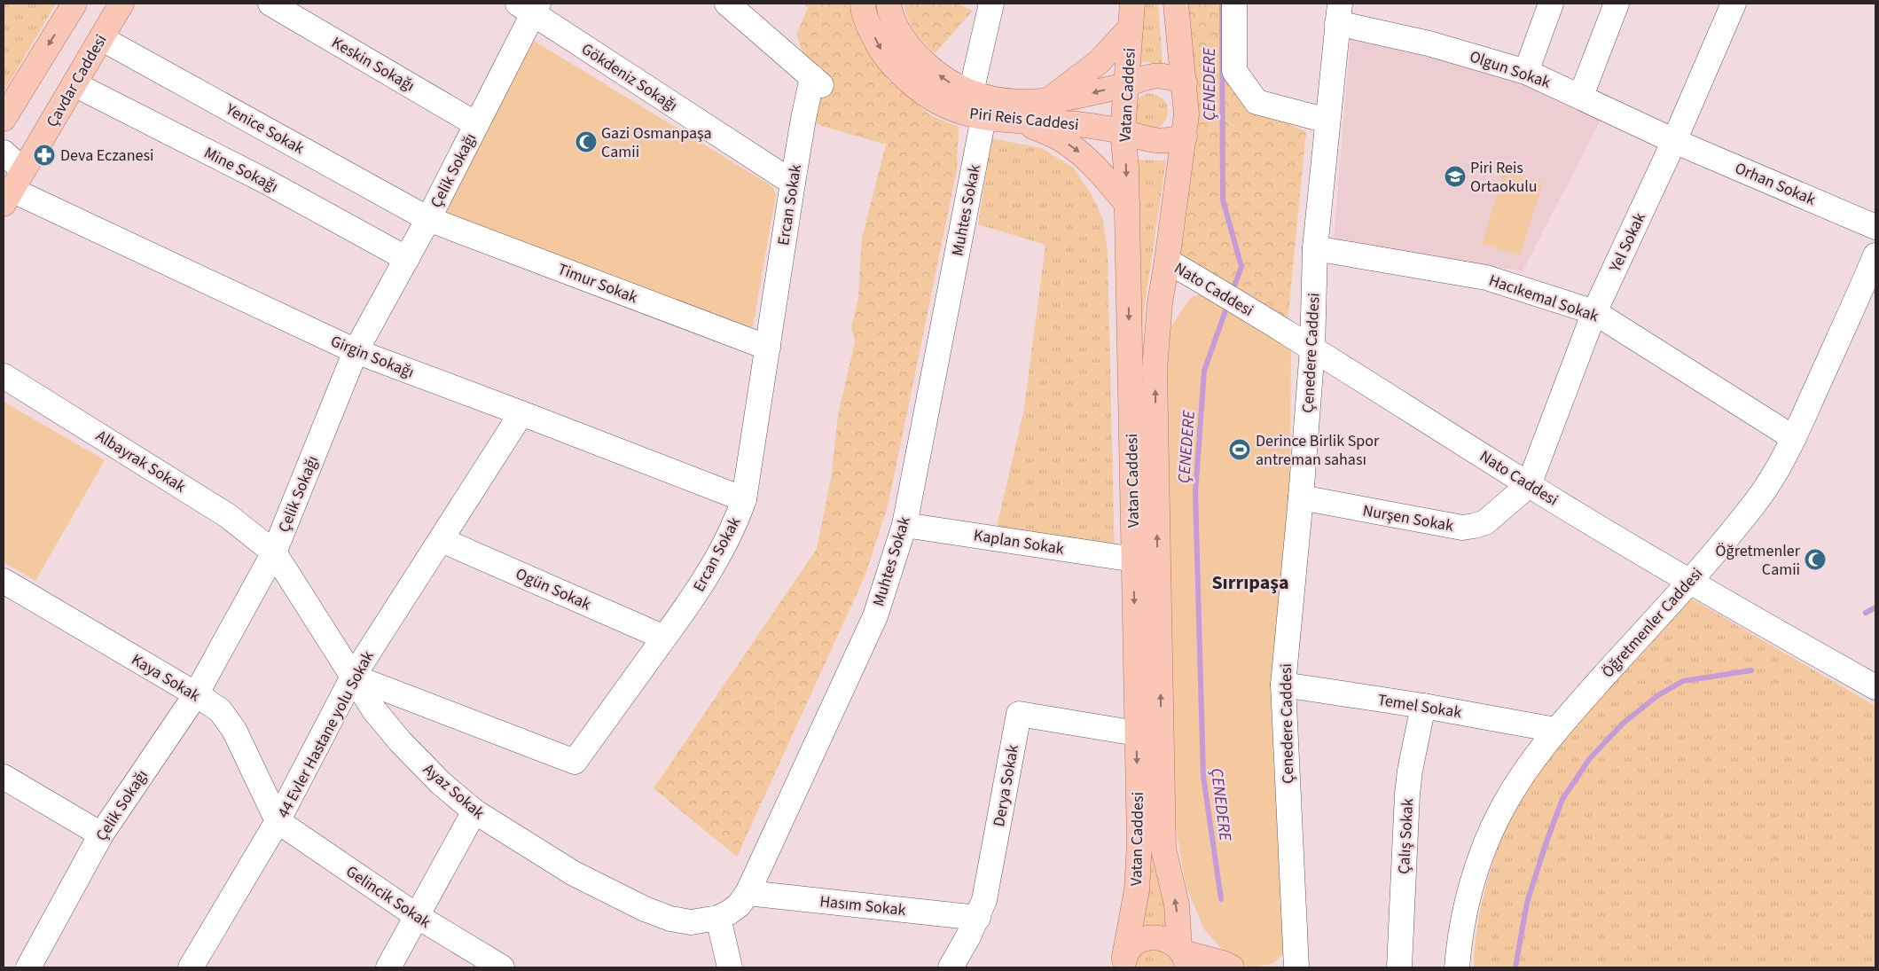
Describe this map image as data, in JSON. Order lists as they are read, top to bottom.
{
  "streets": {
    "main road": ["Çavdar Caddesi", "Vatan Caddesi", "Piri Reis Caddesi"],
    "street": [
      "Keskin Sokağı",
      "Olgun Sokak",
      "Gökdeniz Sokağı",
      "Yenice Sokak",
      "Mine Sokağı",
      "Çelik Sokağı",
      "Orhan Sokak",
      "Ercan Sokak",
      "Muhtes Sokak",
      "Yel Sokak",
      "Timur Sokak",
      "Nato Caddesi",
      "Hacıkemal Sokak",
      "Çenedere Caddesi",
      "Girgin Sokağı",
      "Albayrak Sokak",
      "Nurşen Sokak",
      "Kaplan Sokak",
      "Ogün Sokak",
      "Öğretmenler Caddesi",
      "Kaya Sokak",
      "Temel Sokak",
      "44 Evler Hastane yolu Sokak",
      "Derya Sokak",
      "Ayaz Sokak",
      "Çalış Sokak",
      "Gelincik Sokak",
      "Hasım Sokak"
    ]
  },
  "crossings": [
    ["Keskin Sokağı", "Çelik Sokağı"],
    ["Olgun Sokak", "Orhan Sokak"],
    ["Olgun Sokak", "Yel Sokak"],
    ["Olgun Sokak", "Çenedere Caddesi"],
    ["Gökdeniz Sokağı", "Çelik Sokağı"],
    ["Gökdeniz Sokağı", "Ercan Sokak"],
    ["Çavdar Caddesi", "Yenice Sokak"],
    ["Çavdar Caddesi", "Mine Sokağı"],
    ["Çavdar Caddesi", "Girgin Sokağı"],
    ["Vatan Caddesi", "Piri Reis Caddesi"],
    ["Vatan Caddesi", "Nato Caddesi"],
    ["Vatan Caddesi", "Kaplan Sokak"],
    ["Vatan Caddesi", "Derya Sokak"],
    ["Piri Reis Caddesi", "Muhtes Sokak"],
    ["Yenice Sokak", "Çelik Sokağı"],
    ["Yenice Sokak", "Timur Sokak"],
    ["Mine Sokağı", "Çelik Sokağı"],
    ["Çelik Sokağı", "Timur Sokak"],
    ["Çelik Sokağı", "Girgin Sokağı"],
    ["Çelik Sokağı", "Albayrak Sokak"],
    ["Çelik Sokağı", "Kaya Sokak"],
    ["Çelik Sokağı", "Ayaz Sokak"],
    ["Orhan Sokak", "Yel Sokak"],
    ["Ercan Sokak", "Timur Sokak"],
    ["Ercan Sokak", "Girgin Sokağı"],
    ["Ercan Sokak", "Ogün Sokak"],
    ["Ercan Sokak", "44 Evler Hastane yolu Sokak"],
    ["Ercan Sokak", "Ayaz Sokak"],
    ["Muhtes Sokak", "Kaplan Sokak"],
    ["Muhtes Sokak", "Ayaz Sokak"],
    ["Muhtes Sokak", "Hasım Sokak"],
    ["Yel Sokak", "Nato Caddesi"],
    ["Yel Sokak", "Hacıkemal Sokak"],
    ["Yel Sokak", "Nurşen Sokak"],
    ["Nato Caddesi", "Çenedere Caddesi"],
    ["Nato Caddesi", "Nurşen Sokak"],
    ["Nato Caddesi", "Öğretmenler Caddesi"],
    ["Hacıkemal Sokak", "Çenedere Caddesi"],
    ["Hacıkemal Sokak", "Öğretmenler Caddesi"],
    ["Çenedere Caddesi", "Nurşen Sokak"],
    ["Çenedere Caddesi", "Temel Sokak"],
    ["Girgin Sokağı", "44 Evler Hastane yolu Sokak"],
    ["Albayrak Sokak", "Ayaz Sokak"],
    ["Ogün Sokak", "44 Evler Hastane yolu Sokak"],
    ["Öğretmenler Caddesi", "Temel Sokak"],
    ["Kaya Sokak", "44 Evler Hastane yolu Sokak"],
    ["Kaya Sokak", "Gelincik Sokak"],
    ["Temel Sokak", "Çalış Sokak"],
    ["44 Evler Hastane yolu Sokak", "Ayaz Sokak"],
    ["44 Evler Hastane yolu Sokak", "Gelincik Sokak"],
    ["Derya Sokak", "Hasım Sokak"]
  ],
  "districts": ["Sırrıpaşa"],
  "water": ["ÇENEDERE"],
  "places": {
    "mosque": ["Gazi Osmanpaşa Camii", "Öğretmenler Camii"],
    "pharmacy": ["Deva Eczanesi"],
    "school or university": ["Piri Reis Ortaokulu"],
    "sports": ["Derince Birlik Spor antreman sahası"]
  }
}
